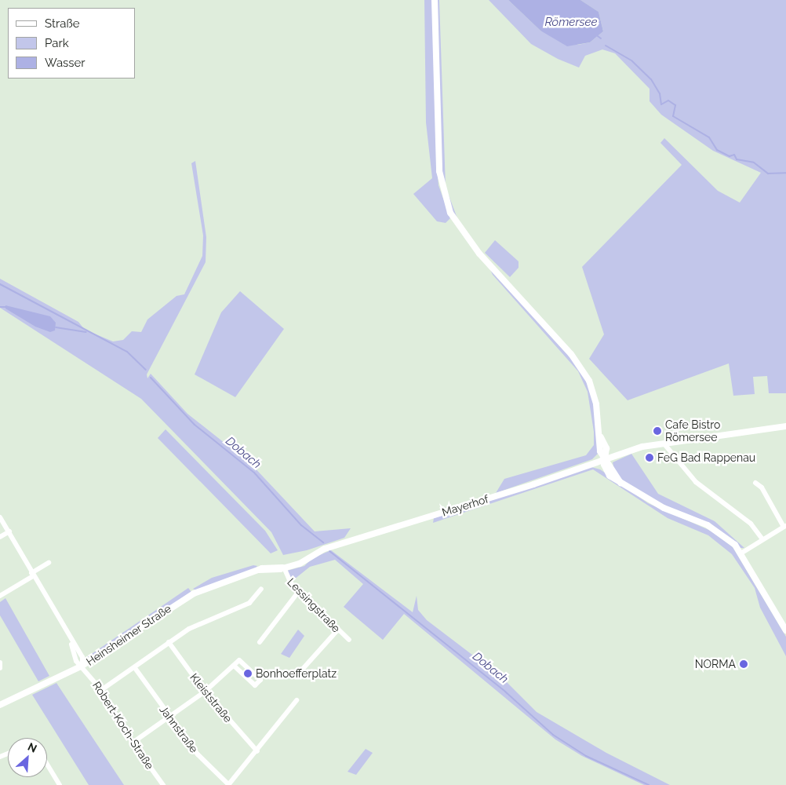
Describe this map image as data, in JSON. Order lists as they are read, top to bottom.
{
  "streets": {
    "street": [
      "Mayerhof",
      "Lessingstraße",
      "Heinsheimer Straße",
      "Kleiststraße",
      "Robert-Koch-Straße",
      "Jahnstraße"
    ]
  },
  "crossings": [
    ["Mayerhof", "Heinsheimer Straße"],
    ["Lessingstraße", "Heinsheimer Straße"],
    ["Heinsheimer Straße", "Robert-Koch-Straße"]
  ],
  "water": ["Römersee", "Dobach"],
  "places": [
    "Cafe Bistro Römersee",
    "FeG Bad Rappenau",
    "NORMA",
    "Bonhoefferplatz"
  ],
  "legend": ["Straße", "Park", "Wasser"],
  "north": "top right"
}
